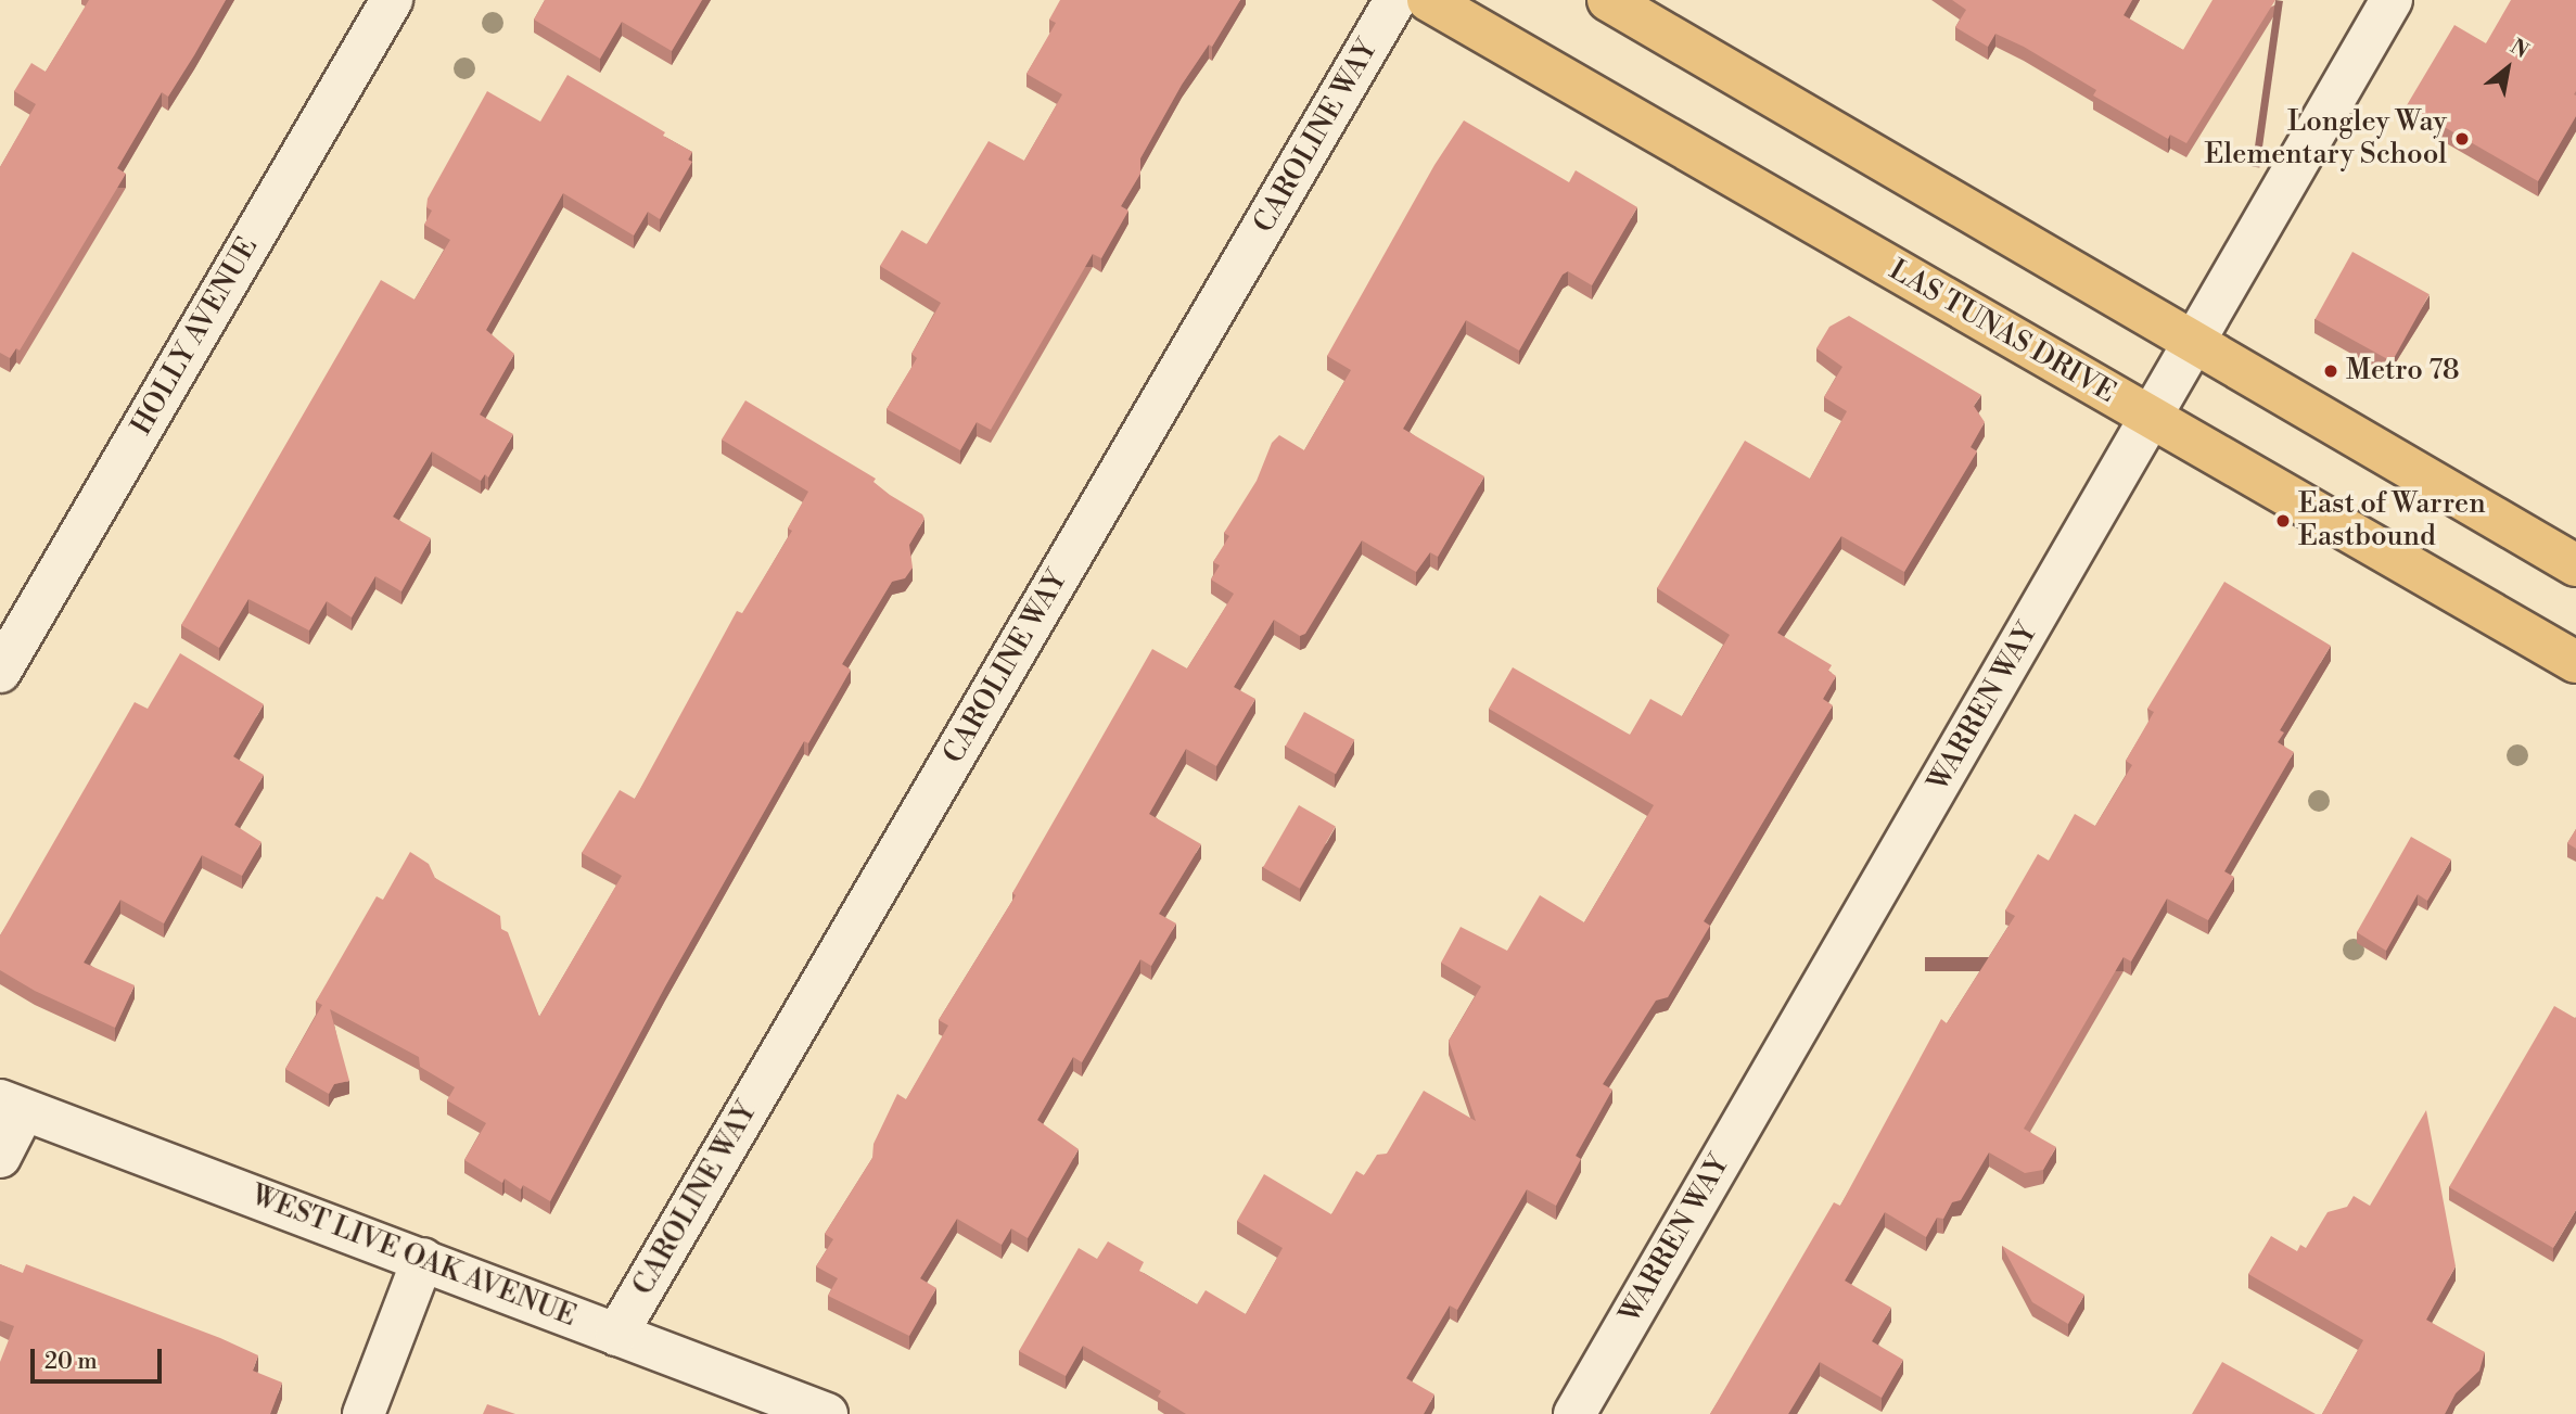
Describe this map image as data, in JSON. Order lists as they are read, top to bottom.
{
  "streets": {
    "main road": ["LAS TUNAS DRIVE"],
    "street": [
      "CAROLINE WAY",
      "HOLLY AVENUE",
      "WARREN WAY",
      "WEST LIVE OAK AVENUE"
    ]
  },
  "crossings": [
    ["CAROLINE WAY", "WEST LIVE OAK AVENUE"],
    ["LAS TUNAS DRIVE", "WARREN WAY"]
  ],
  "places": ["Longley Way Elementary School", "Metro 78", "East of Warren Eastbound"],
  "scale_bar": "20 m",
  "north": "top right"
}
